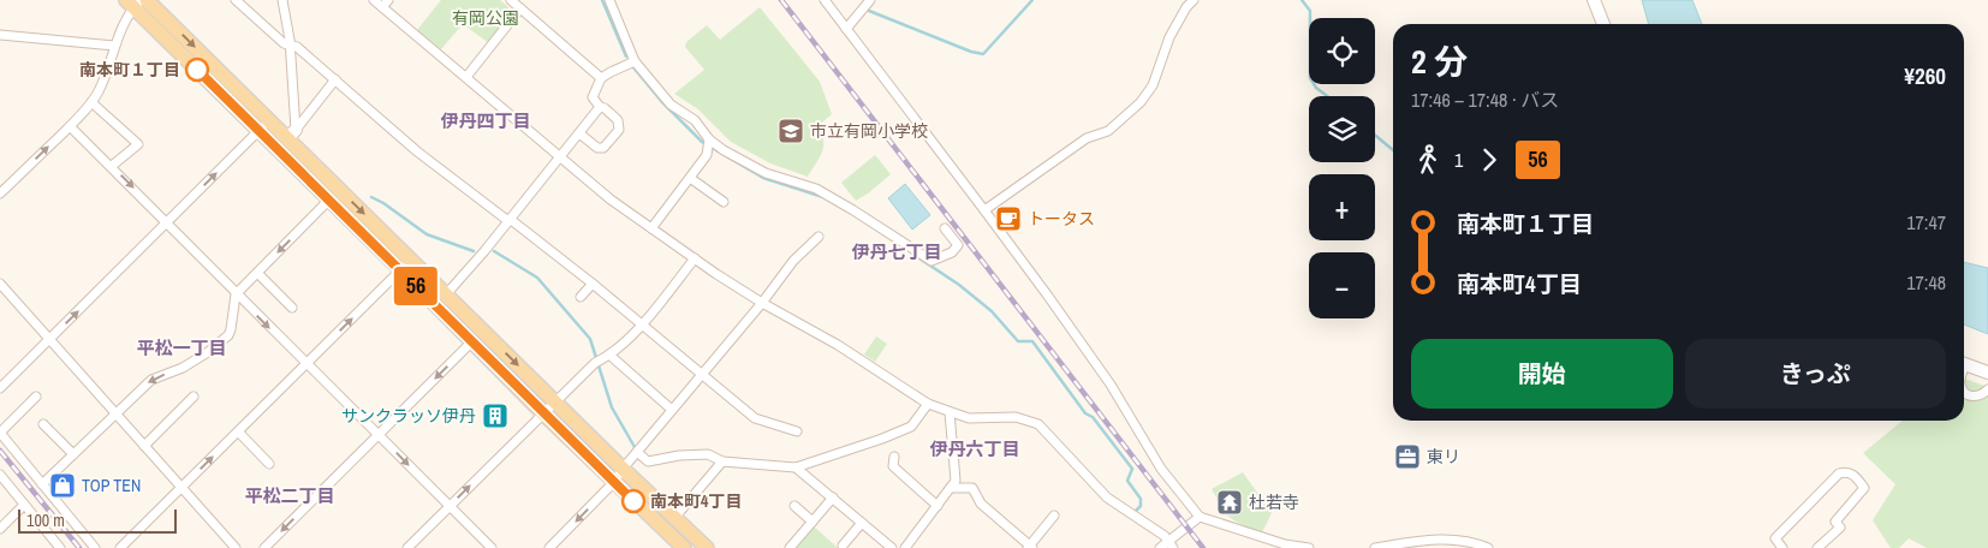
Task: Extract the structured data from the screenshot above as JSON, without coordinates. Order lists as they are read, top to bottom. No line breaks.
{"districts":["伊丹四丁目","伊丹七丁目","平松一丁目","伊丹六丁目","平松二丁目"],"parks":["有岡公園"],"places":{"other":["南本町１丁目","南本町4丁目"],"school or university":["市立有岡小学校"],"cafe":["トータス"],"building":["サンクラッソ伊丹"],"office":["東リ"],"shop":["TOP TEN"],"temple":["杜若寺"]},"lines":["bus line 56"],"scale_bar":"100 m","page":{"on_map":"56","map_buttons":["+","−"],"heading":["2 分","17:46 – 17:48 · バス","¥260"],"legs":["1","56"],"list":[{"name":"南本町１丁目","value":"17:47"},{"name":"南本町4丁目","value":"17:48"}],"buttons":["開始","きっぷ"],"scale":"100 m"}}
